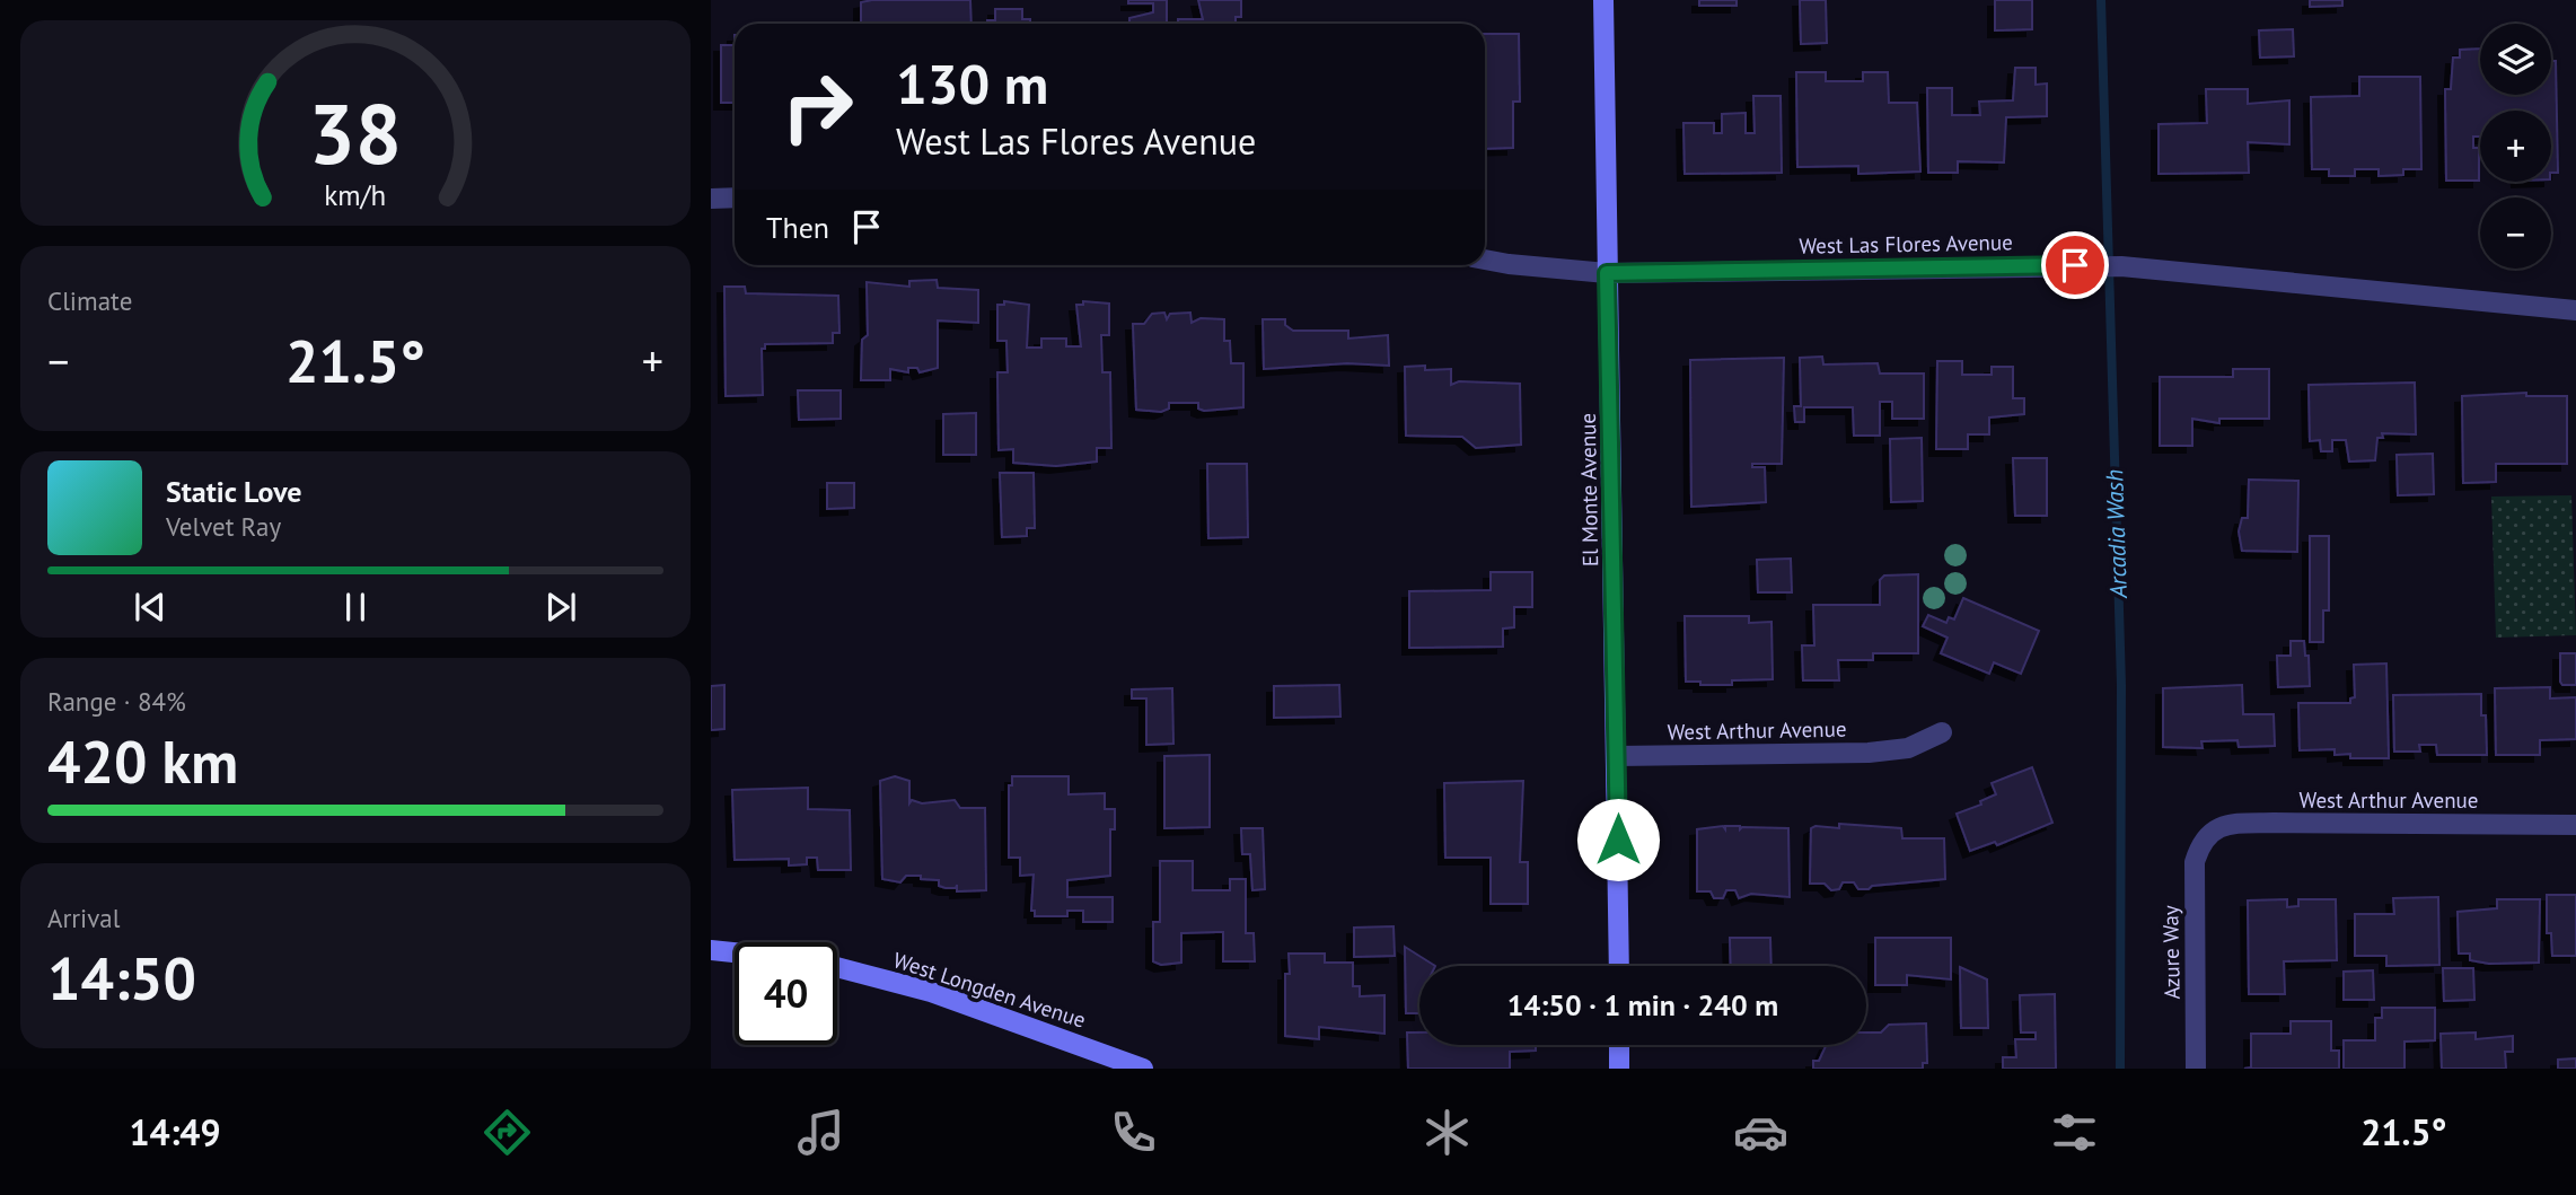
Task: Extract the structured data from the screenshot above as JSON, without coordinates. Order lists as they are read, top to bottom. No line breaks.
{"streets":{"street":["West Las Flores Avenue","El Monte Avenue","West Arthur Avenue","Azure Way","West Longden Avenue"]},"crossings":[["West Las Flores Avenue","El Monte Avenue"],["El Monte Avenue","West Arthur Avenue"],["West Arthur Avenue","Azure Way"]],"water":["Arcadia Wash"],"page":{"map_buttons":["+","−"],"turn":["130 m","West Las Flores Avenue"],"then":"Then","tile":["Climate",["Range · 84%","420 km"],["Arrival","14:50"]],"heat":["−","21.5°","+"],"song":["Static Love","Velvet Ray"],"limit":"40","trip":"14:50 · 1 min · 240 m","tabs":["14:49","21.5°"],"gauge":["38","km/h"]}}
